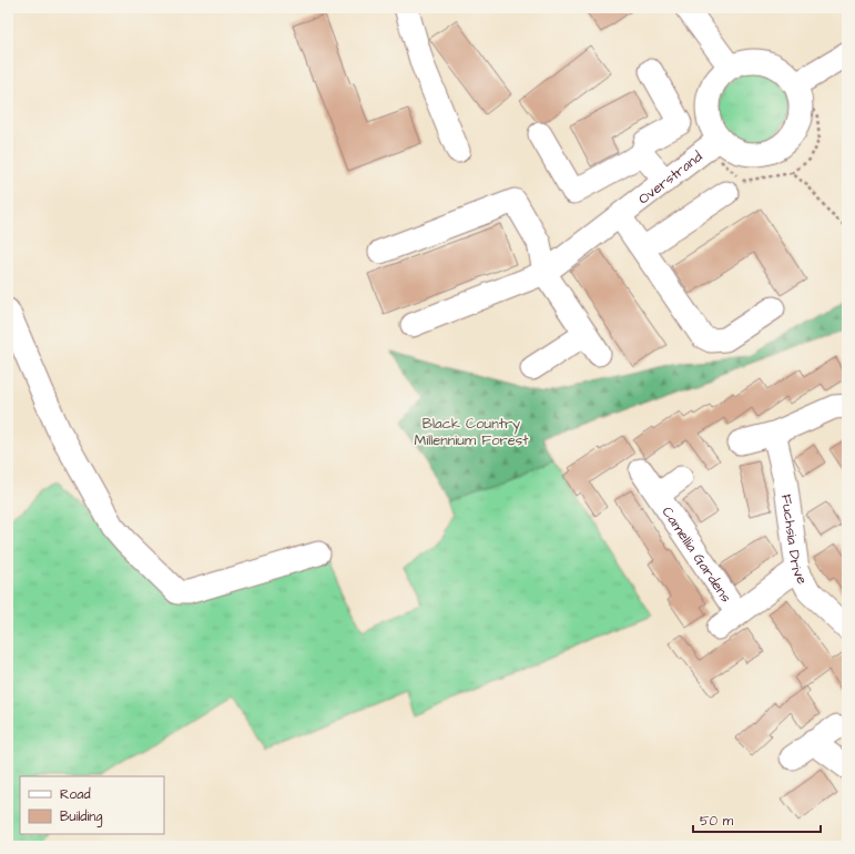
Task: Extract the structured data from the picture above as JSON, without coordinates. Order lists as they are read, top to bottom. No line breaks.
{"streets":{"street":["Overstrand","Fuchsia Drive","Camellia Gardens"]},"crossings":[["Fuchsia Drive","Camellia Gardens"]],"parks":["Black Country Millennium Forest"],"legend":["Road","Building"],"scale_bar":"50 m"}
